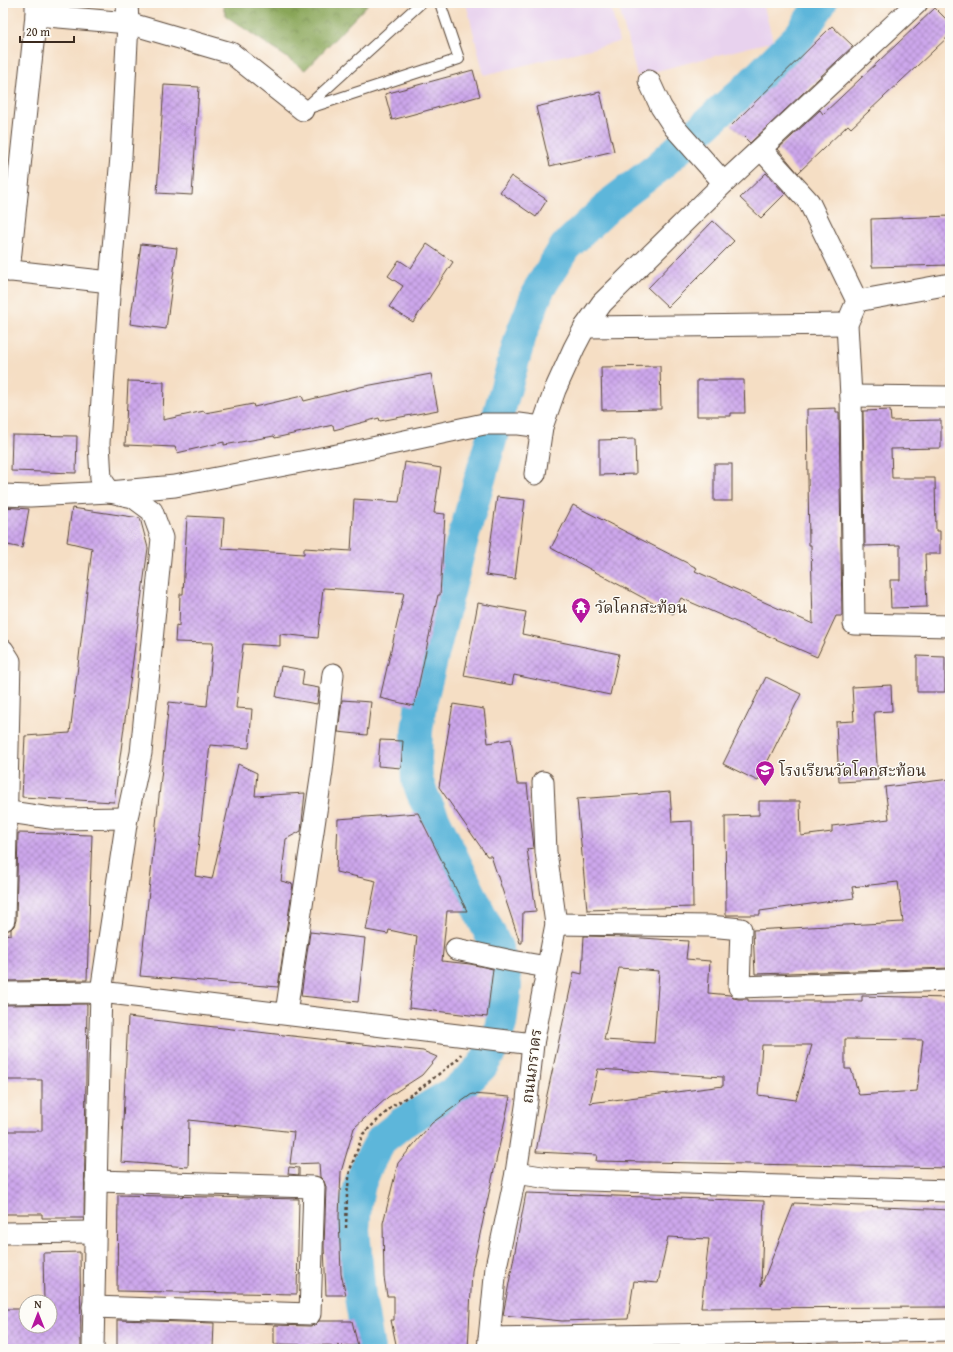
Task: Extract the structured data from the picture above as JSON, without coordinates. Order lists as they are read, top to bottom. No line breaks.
{"streets":{"street":["ถนนภราดร"]},"places":{"temple":["วัดโคกสะท้อน"],"school or university":["โรงเรียนวัดโคกสะท้อน"]},"scale_bar":"20 m","north":"top"}
